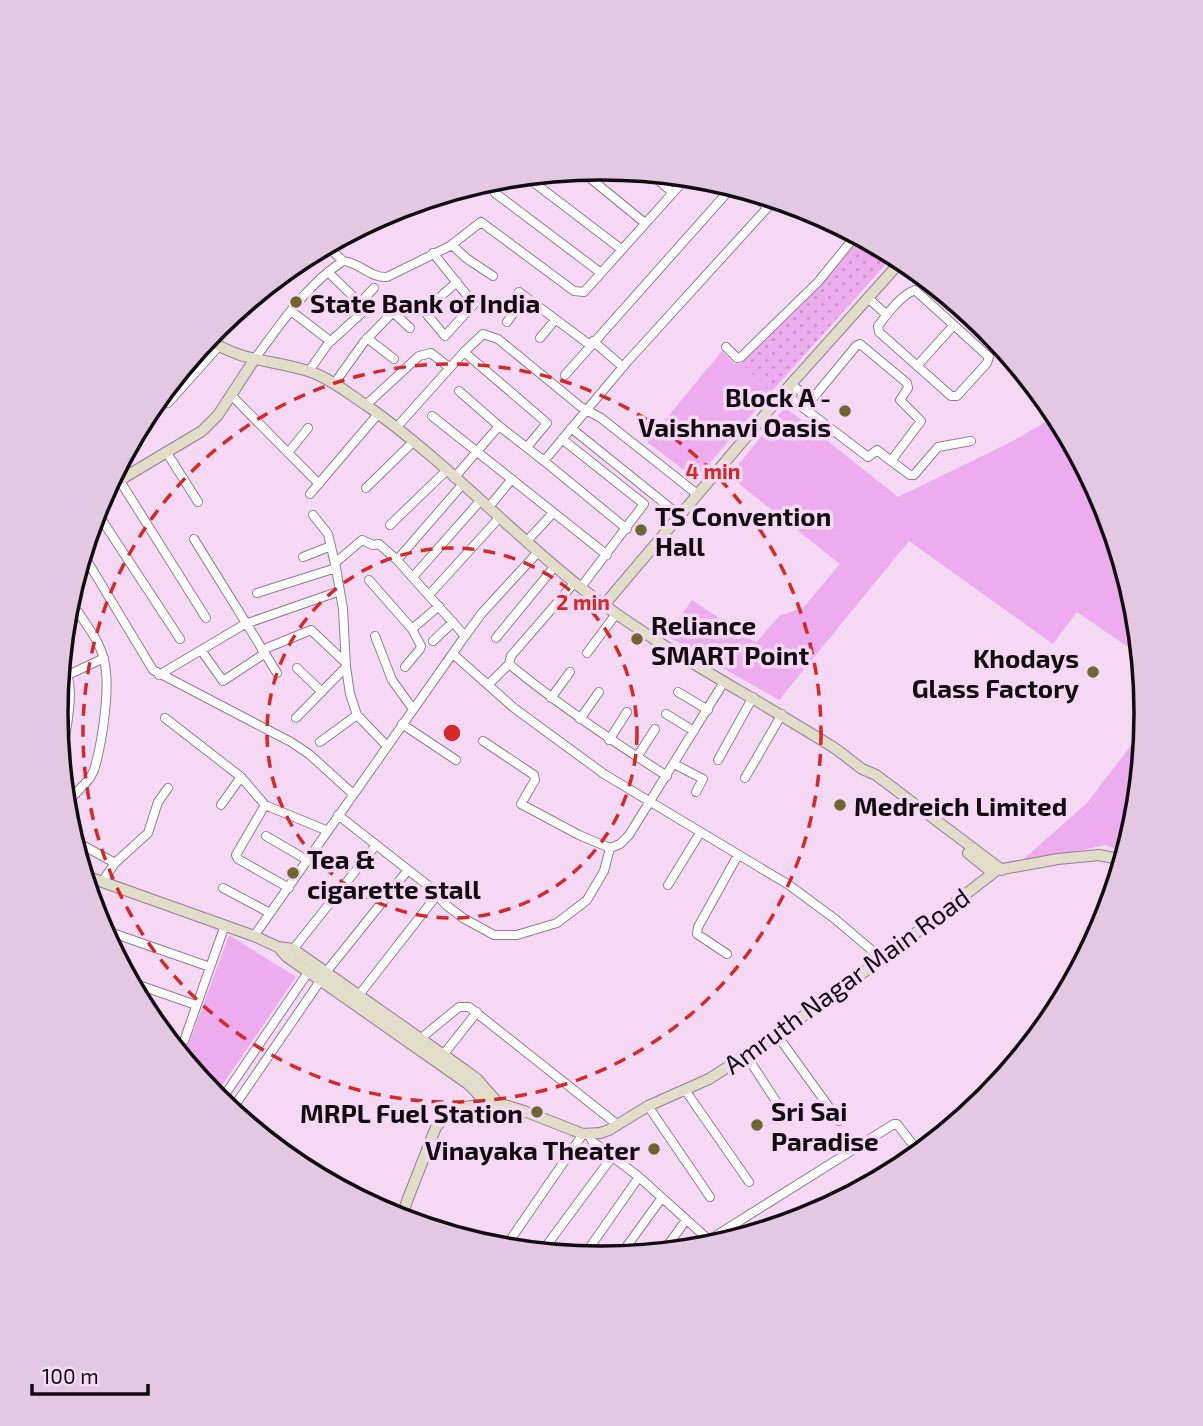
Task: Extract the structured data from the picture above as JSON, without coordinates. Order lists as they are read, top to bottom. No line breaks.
{"streets":{"street":["Amruth Nagar Main Road"]},"places":["State Bank of India","Block A - Vaishnavi Oasis","TS Convention Hall","Reliance SMART Point","Khodays Glass Factory","Medreich Limited","Tea & cigarette stall","MRPL Fuel Station","Sri Sai Paradise","Vinayaka Theater"],"scale_bar":"100 m","rings":["4 min","2 min"]}
